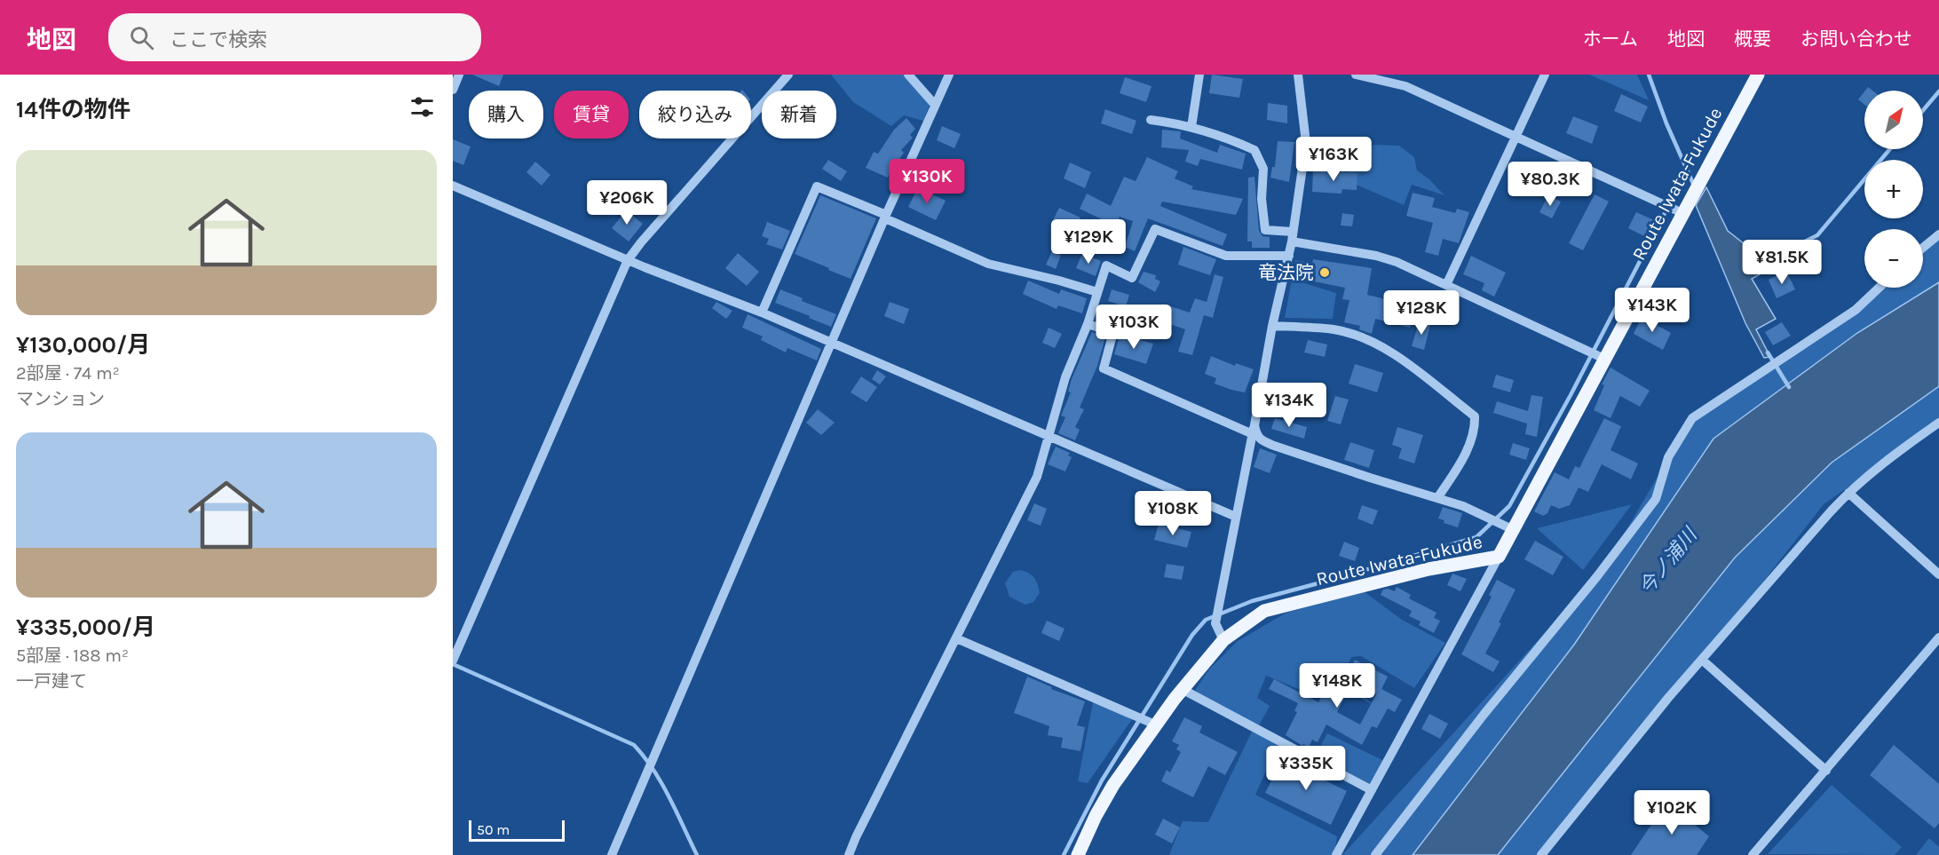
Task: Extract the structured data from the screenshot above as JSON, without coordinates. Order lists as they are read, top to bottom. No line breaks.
{"streets":{"main road":["Route Iwata-Fukude"]},"water":["今ノ浦川"],"places":["竜法院"],"scale_bar":"50 m","north":"top right","page":{"header":"地図","search":"ここで検索","nav":["ホーム","地図","概要","お問い合わせ"],"heading":"14件の物件","map_buttons":["+","−"],"chip":["購入","賃貸","絞り込み","新着"],"price":["¥163K","¥130K","¥80.3K","¥206K","¥129K","¥81.5K","¥143K","¥128K","¥103K","¥134K","¥108K","¥148K","¥335K","¥102K"],"list":[{"name":"¥130,000/月","note":"2部屋 · 74 m² · マンション"},{"name":"¥335,000/月","note":"5部屋 · 188 m² · 一戸建て"}],"scale":"50 m"}}
